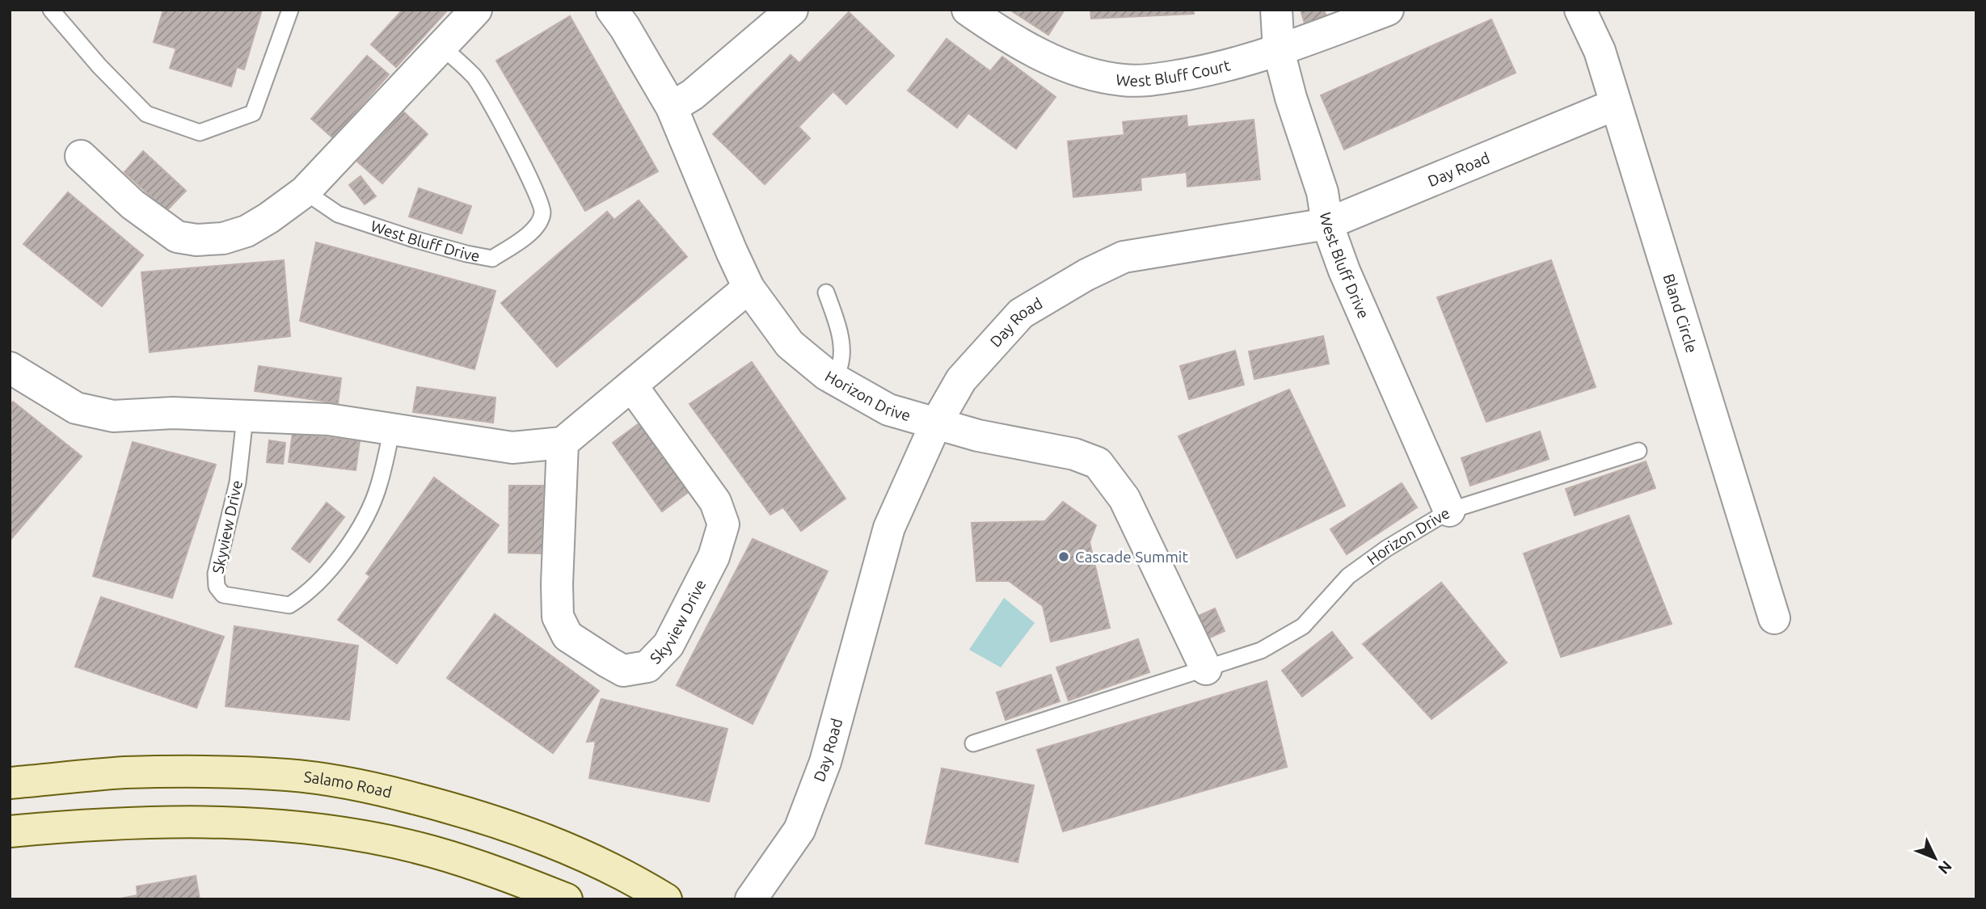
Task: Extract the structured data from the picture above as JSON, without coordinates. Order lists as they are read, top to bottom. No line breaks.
{"streets":{"main road":["Salamo Road"],"street":["West Bluff Court","Day Road","West Bluff Drive","Bland Circle","Horizon Drive","Skyview Drive"]},"crossings":[["West Bluff Court","West Bluff Drive"],["Day Road","West Bluff Drive"],["Day Road","Bland Circle"],["Day Road","Horizon Drive"],["West Bluff Drive","Horizon Drive"]],"places":["Cascade Summit"],"north":"bottom right"}
